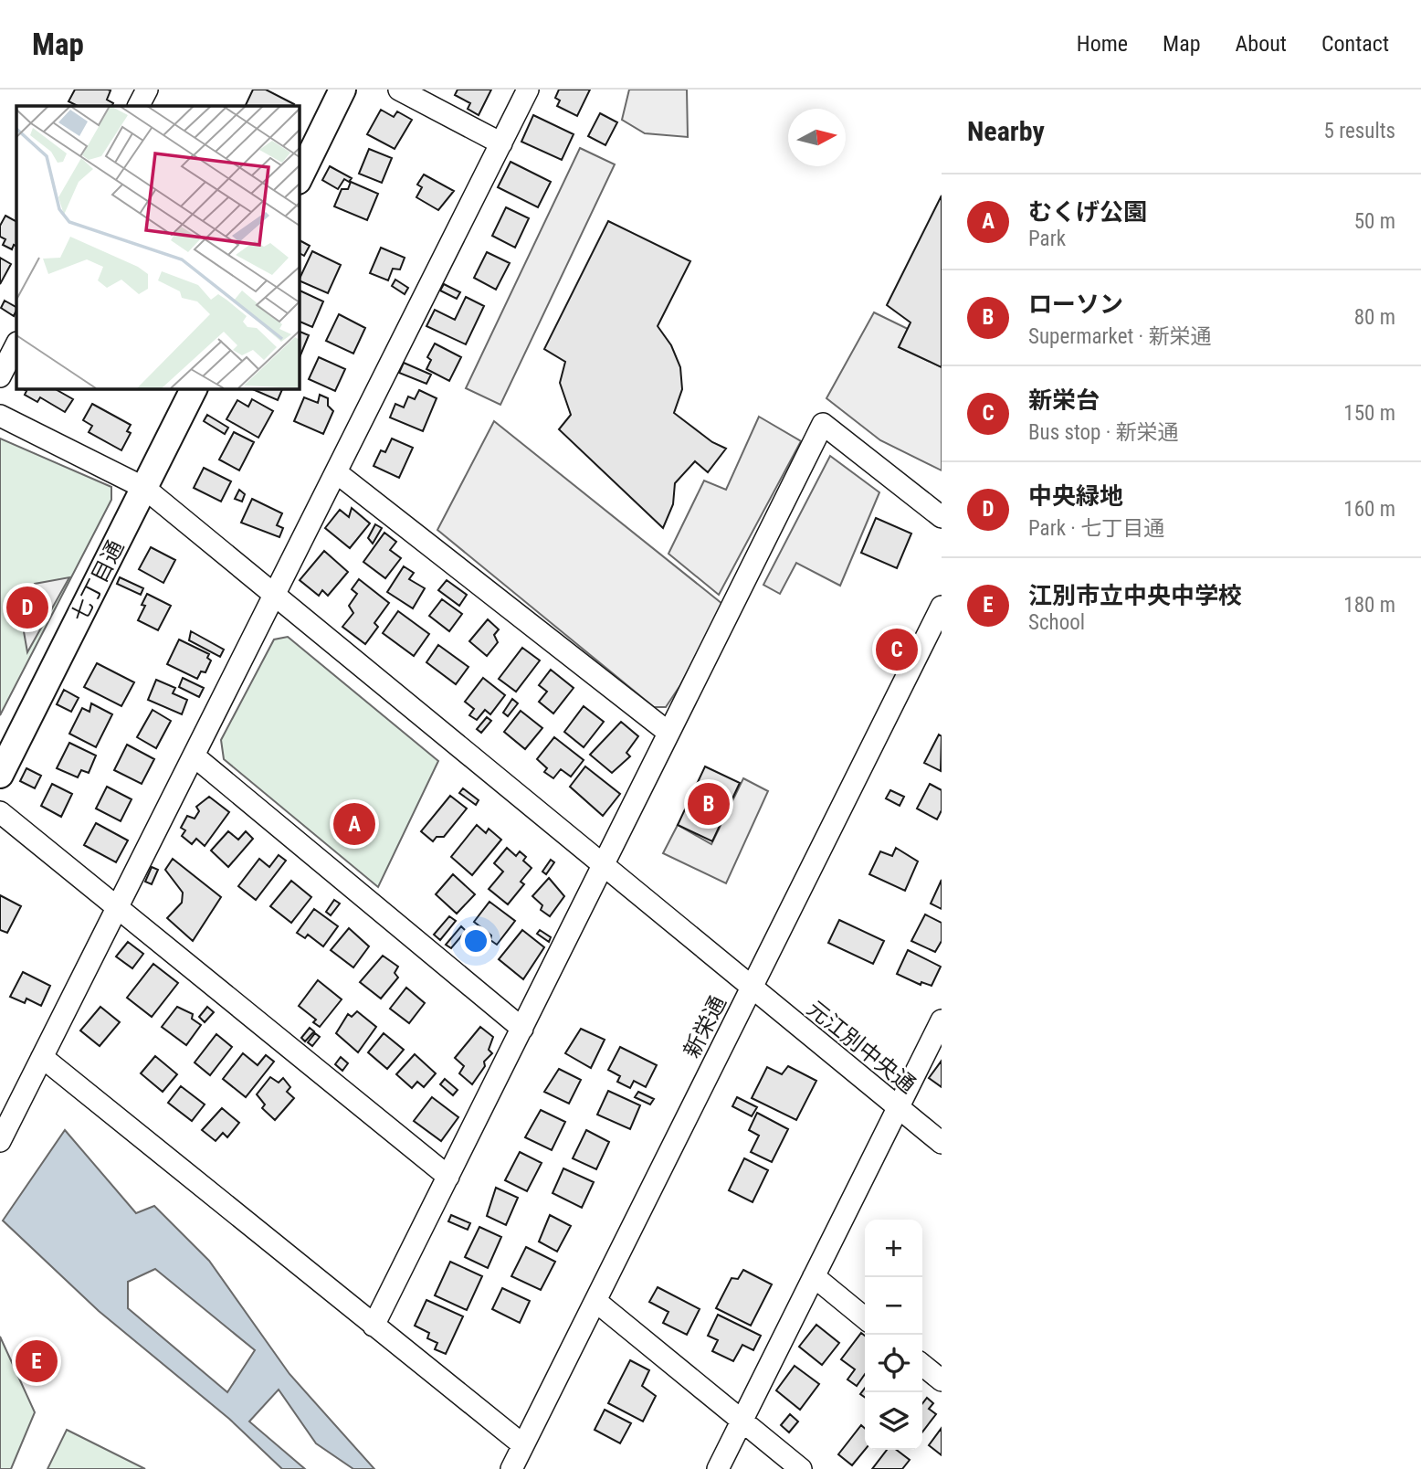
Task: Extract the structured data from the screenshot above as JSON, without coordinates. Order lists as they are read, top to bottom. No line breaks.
{"streets":{"street":["七丁目通","新栄通","元江別中央通"]},"crossings":[["七丁目通","元江別中央通"],["新栄通","元江別中央通"]],"north":"right","page":{"header":"Map","nav":["Home","Map","About","Contact"],"heading":["Nearby","5 results"],"list":[{"mark":"A","name":"むくげ公園","note":"Park","value":"50 m"},{"mark":"B","name":"ローソン","note":"Supermarket · 新栄通","value":"80 m"},{"mark":"C","name":"新栄台","note":"Bus stop · 新栄通","value":"150 m"},{"mark":"D","name":"中央緑地","note":"Park · 七丁目通","value":"160 m"},{"mark":"E","name":"江別市立中央中学校","note":"School","value":"180 m"}],"pins":["D","C","B","A","E"],"map_buttons":["+","−"]}}
